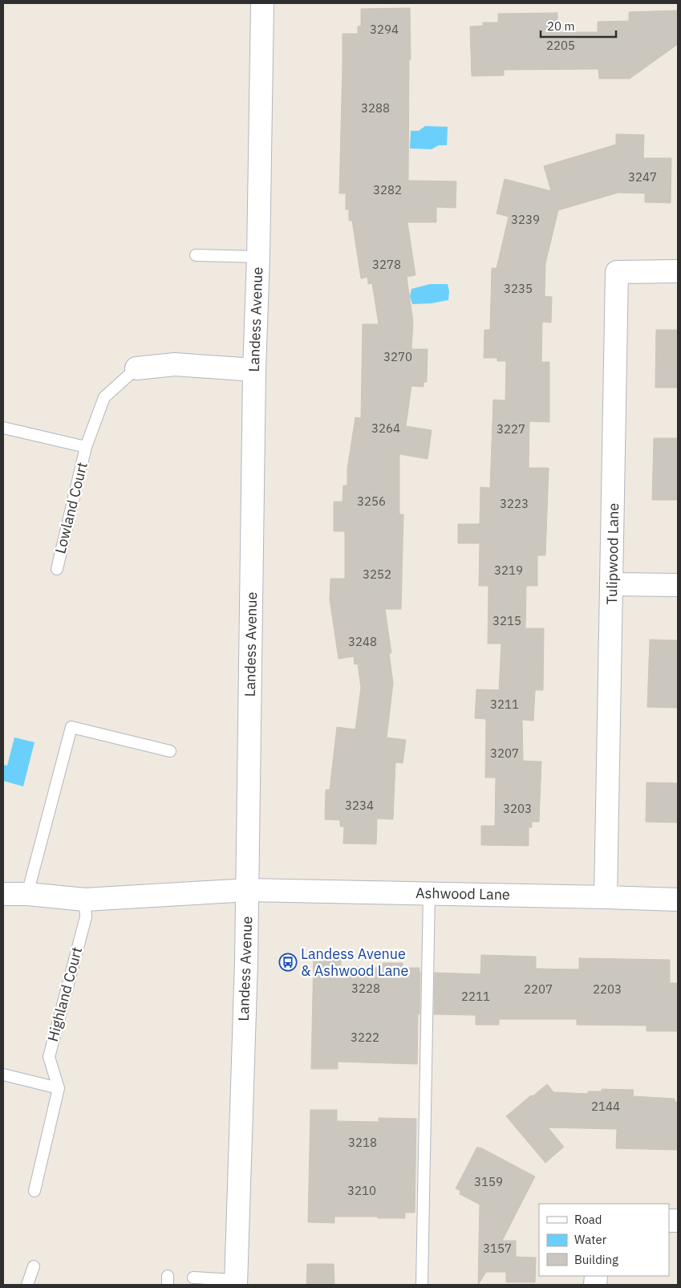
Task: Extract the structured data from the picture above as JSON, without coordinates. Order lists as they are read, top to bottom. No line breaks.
{"streets":{"street":["Landess Avenue","Lowland Court","Tulipwood Lane","Ashwood Lane"],"lane":["Highland Court"]},"crossings":[["Landess Avenue","Lowland Court"],["Landess Avenue","Ashwood Lane"],["Tulipwood Lane","Ashwood Lane"]],"places":{"bus stop":["Landess Avenue & Ashwood Lane"]},"house_numbers":["3294","2205","3288","3247","3282","3239","3278","3235","3270","3264","3227","3256","3223","3219","3252","3215","3248","3211","3207","3234","3203","3228","2207","2203","2211","3222","2144","3218","3159","3210","3157"],"legend":["Road","Water","Building"],"scale_bar":"20 m"}
